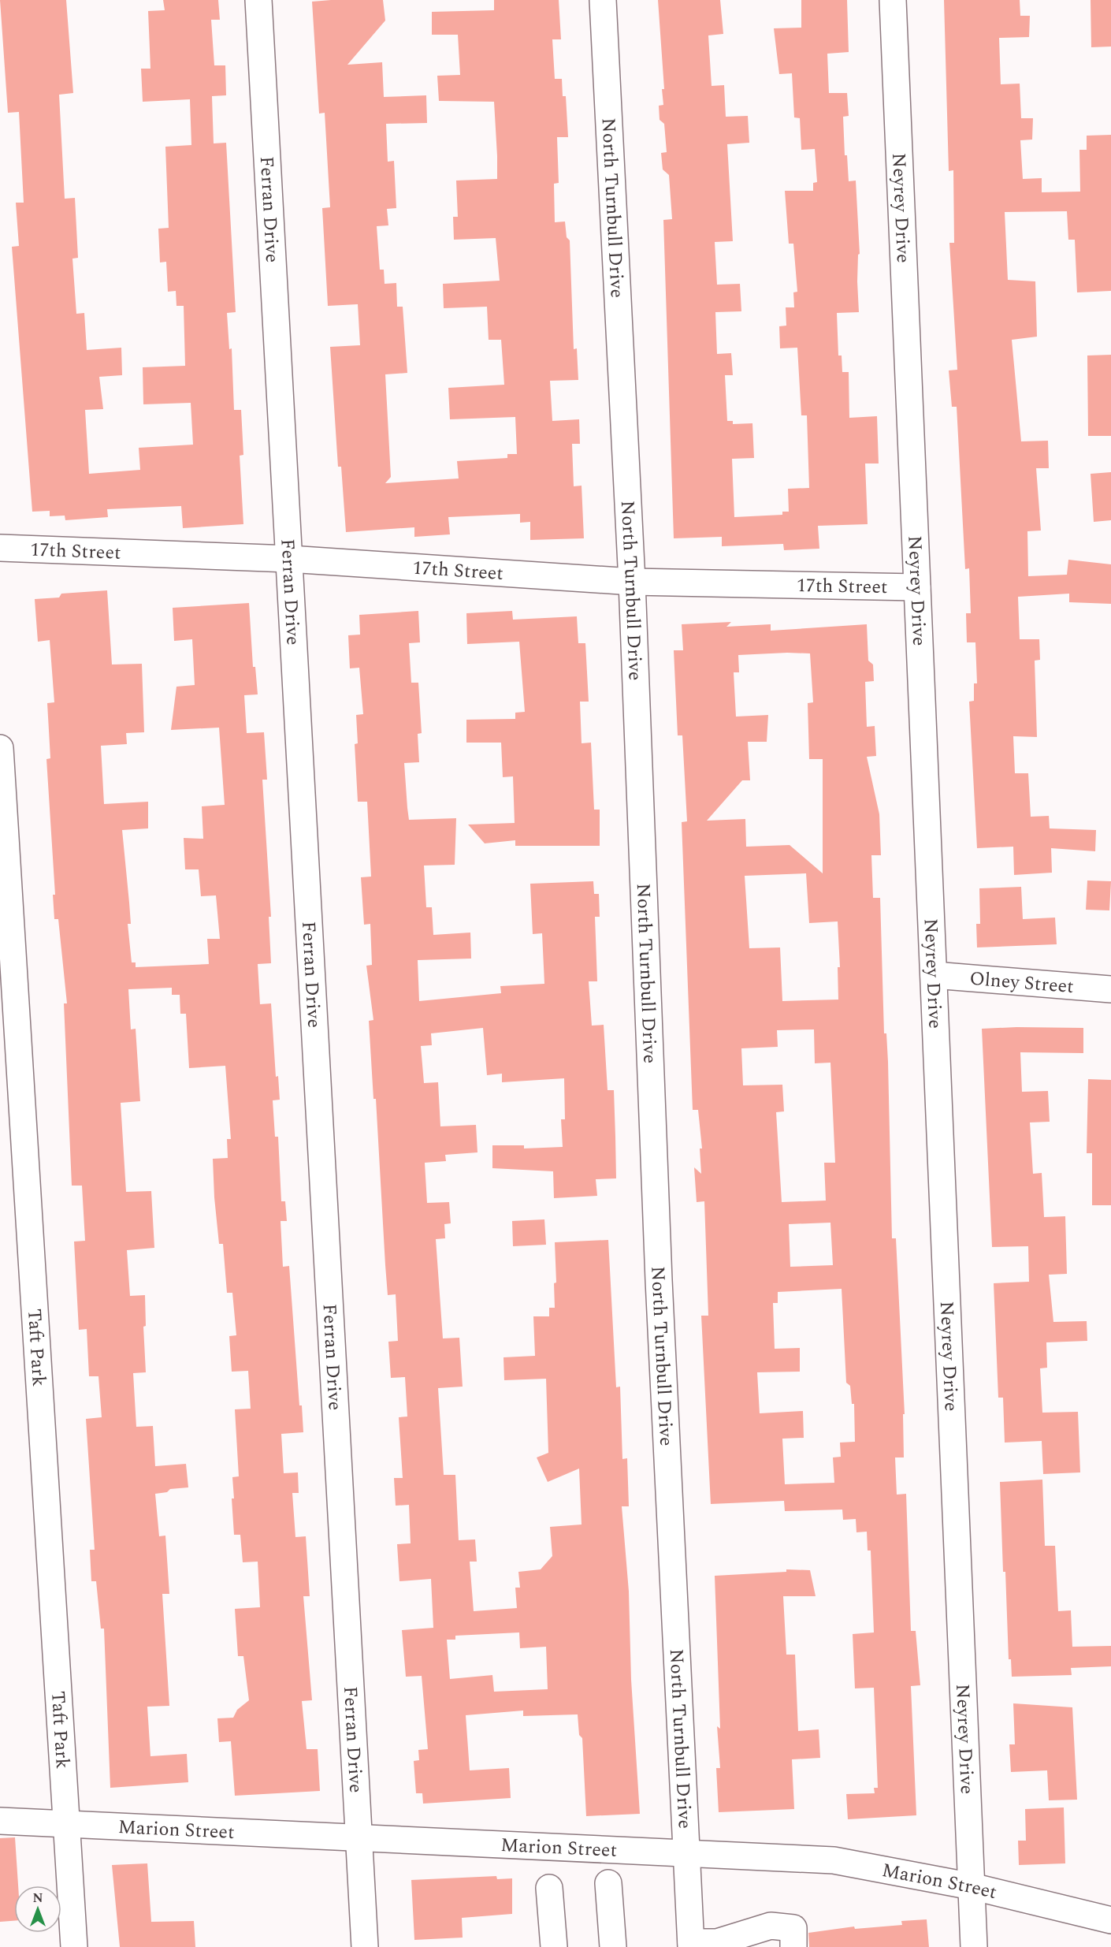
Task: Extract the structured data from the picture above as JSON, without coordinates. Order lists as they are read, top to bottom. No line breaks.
{"streets":{"street":["Ferran Drive","North Turnbull Drive","Neyrey Drive","17th Street","Olney Street","Taft Park","Marion Street"]},"crossings":[["Ferran Drive","17th Street"],["Ferran Drive","Marion Street"],["North Turnbull Drive","17th Street"],["North Turnbull Drive","Marion Street"],["Neyrey Drive","17th Street"],["Neyrey Drive","Olney Street"],["Neyrey Drive","Marion Street"],["Taft Park","Marion Street"]],"north":"top"}
